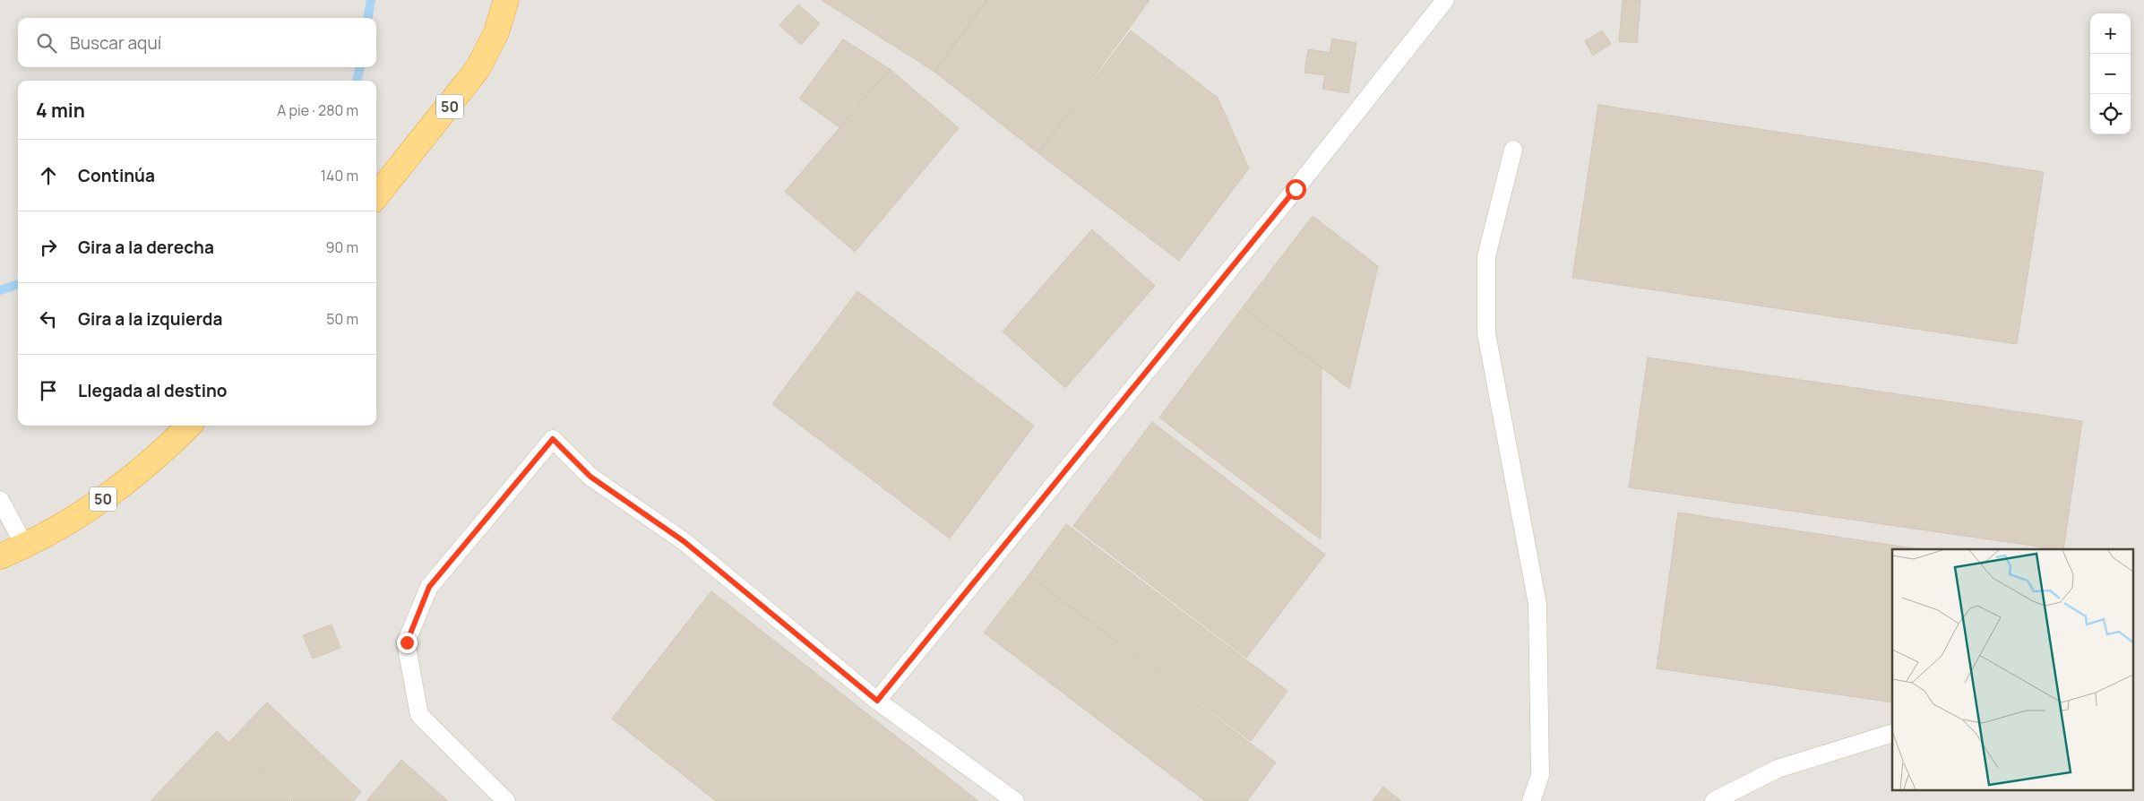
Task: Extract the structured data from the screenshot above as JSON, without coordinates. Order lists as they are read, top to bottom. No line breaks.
{"streets":{"highway":["50"]},"page":{"map_buttons":["+","−"],"search":"Buscar aquí","heading":["4 min","A pie · 280 m"],"list":[["Continúa","140 m"],["Gira a la derecha","90 m"],["Gira a la izquierda","50 m"],"Llegada al destino"]}}
